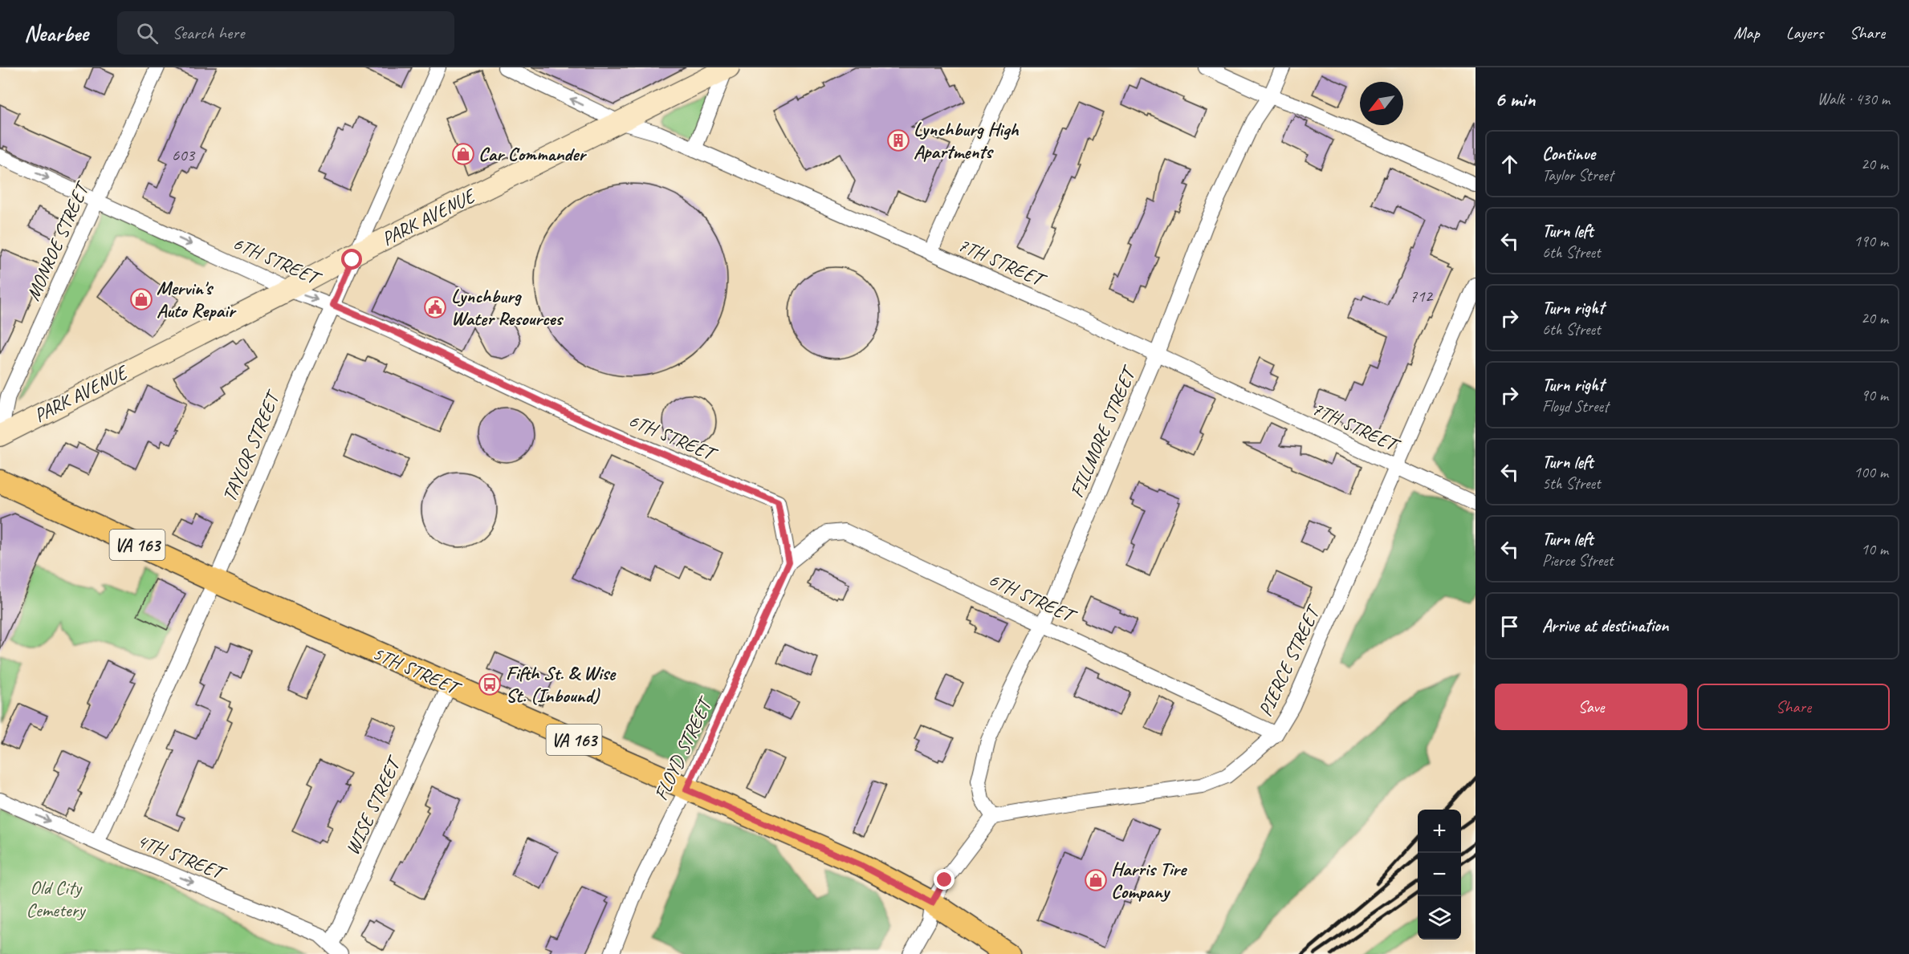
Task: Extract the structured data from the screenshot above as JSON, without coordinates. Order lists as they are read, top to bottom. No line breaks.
{"streets":{"main road":["PARK AVENUE","VA 163","5TH STREET"],"street":["MONROE STREET","6TH STREET","7TH STREET","FILLMORE STREET","TAYLOR STREET","PIERCE STREET","FLOYD STREET","WISE STREET","4TH STREET"]},"crossings":[["PARK AVENUE","MONROE STREET"],["PARK AVENUE","6TH STREET"],["PARK AVENUE","7TH STREET"],["PARK AVENUE","TAYLOR STREET"],["MONROE STREET","6TH STREET"],["6TH STREET","FILLMORE STREET"],["6TH STREET","TAYLOR STREET"],["6TH STREET","PIERCE STREET"],["6TH STREET","FLOYD STREET"],["7TH STREET","FILLMORE STREET"],["7TH STREET","PIERCE STREET"],["FILLMORE STREET","PIERCE STREET"],["TAYLOR STREET","5TH STREET"],["TAYLOR STREET","4TH STREET"],["5TH STREET","FLOYD STREET"],["5TH STREET","WISE STREET"],["WISE STREET","4TH STREET"]],"one_way":["4TH STREET"],"parks":["Old City Cemetery"],"places":{"building":["Lynchburg High Apartments"],"shop":["Car Commander","Mervin's Auto Repair","Harris Tire Company"],"public building":["Lynchburg Water Resources"],"bus stop":["Fifth St. & Wise St. (Inbound)"]},"house_numbers":["603","712"],"north":"bottom left","page":{"header":"Nearbee","search":"Search here","nav":["Map","Layers","Share"],"heading":["6 min","Walk · 430 m"],"list":[["Continue","Taylor Street","20 m"],["Turn left","6th Street","190 m"],["Turn right","6th Street","20 m"],["Turn right","Floyd Street","90 m"],["Turn left","5th Street","100 m"],["Turn left","Pierce Street","10 m"],"Arrive at destination"],"buttons":["Save","Share"],"map_buttons":["+","−"]}}
